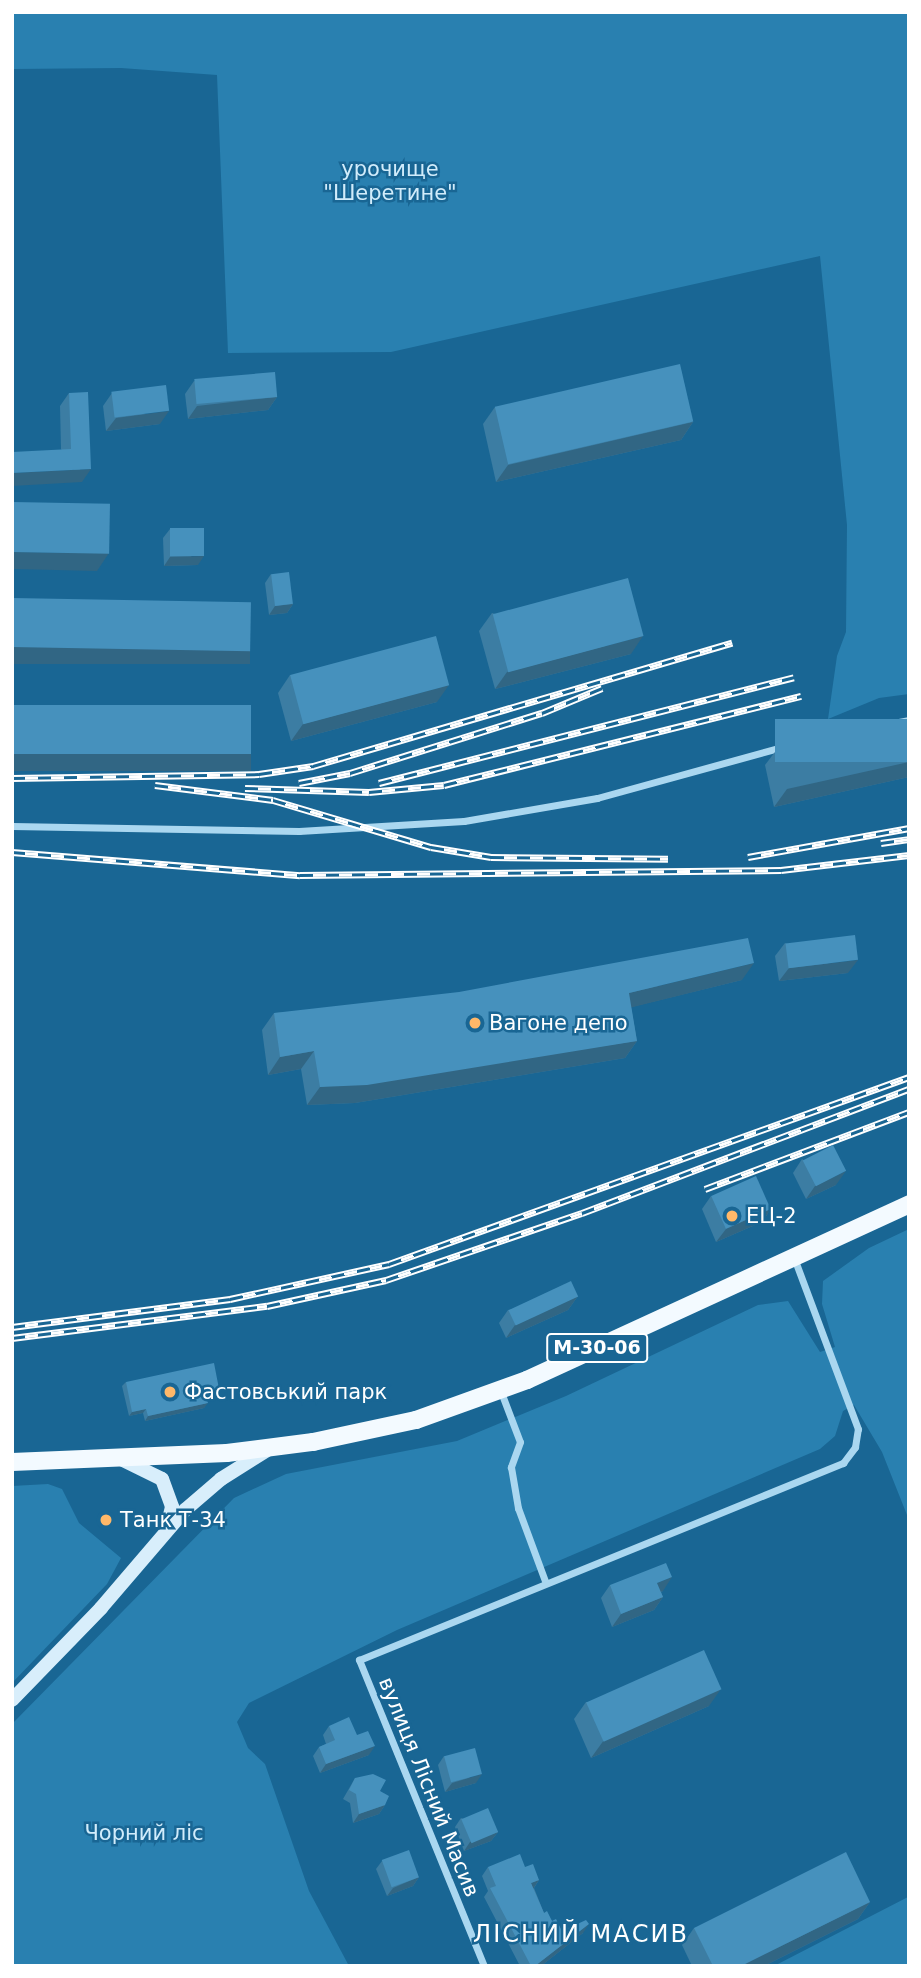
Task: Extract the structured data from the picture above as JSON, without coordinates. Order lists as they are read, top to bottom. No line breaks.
{"streets":{"main road":["М-30-06"],"street":["вулиця Лісний Масив"]},"districts":["ЛІСНИЙ МАСИВ"],"parks":["урочище \"Шеретине\"","Чорний ліс"],"places":["Вагоне депо","ЕЦ-2","Фастовський парк","Танк Т-34"]}
